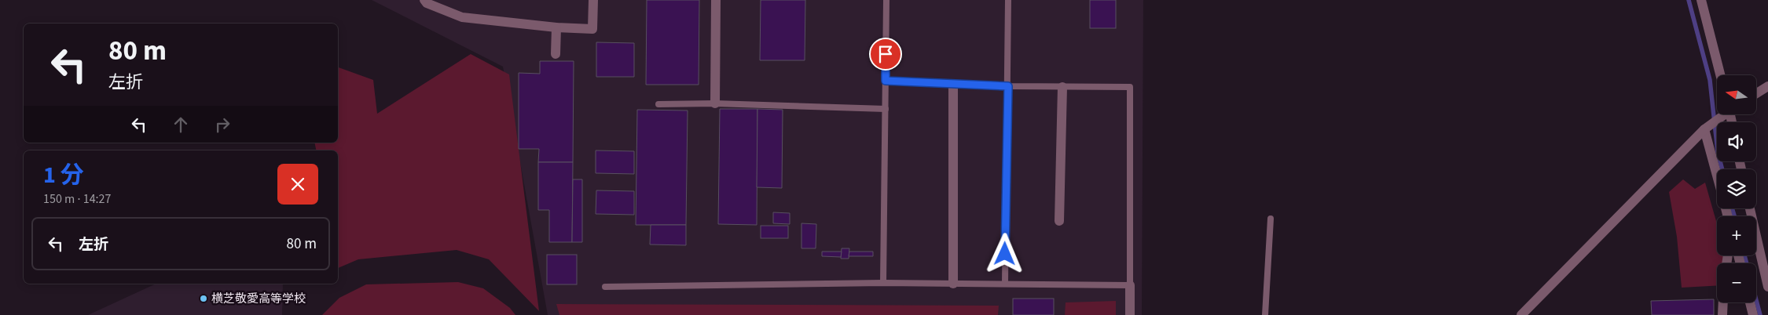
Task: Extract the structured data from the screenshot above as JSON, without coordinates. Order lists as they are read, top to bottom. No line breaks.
{"places":["横芝敬愛高等学校"],"north":"left","page":{"turn":["80 m","左折"],"map_buttons":["+","−"],"heading":["1 分","150 m · 14:27"],"list":[{"name":"左折","value":"80 m"}]}}
